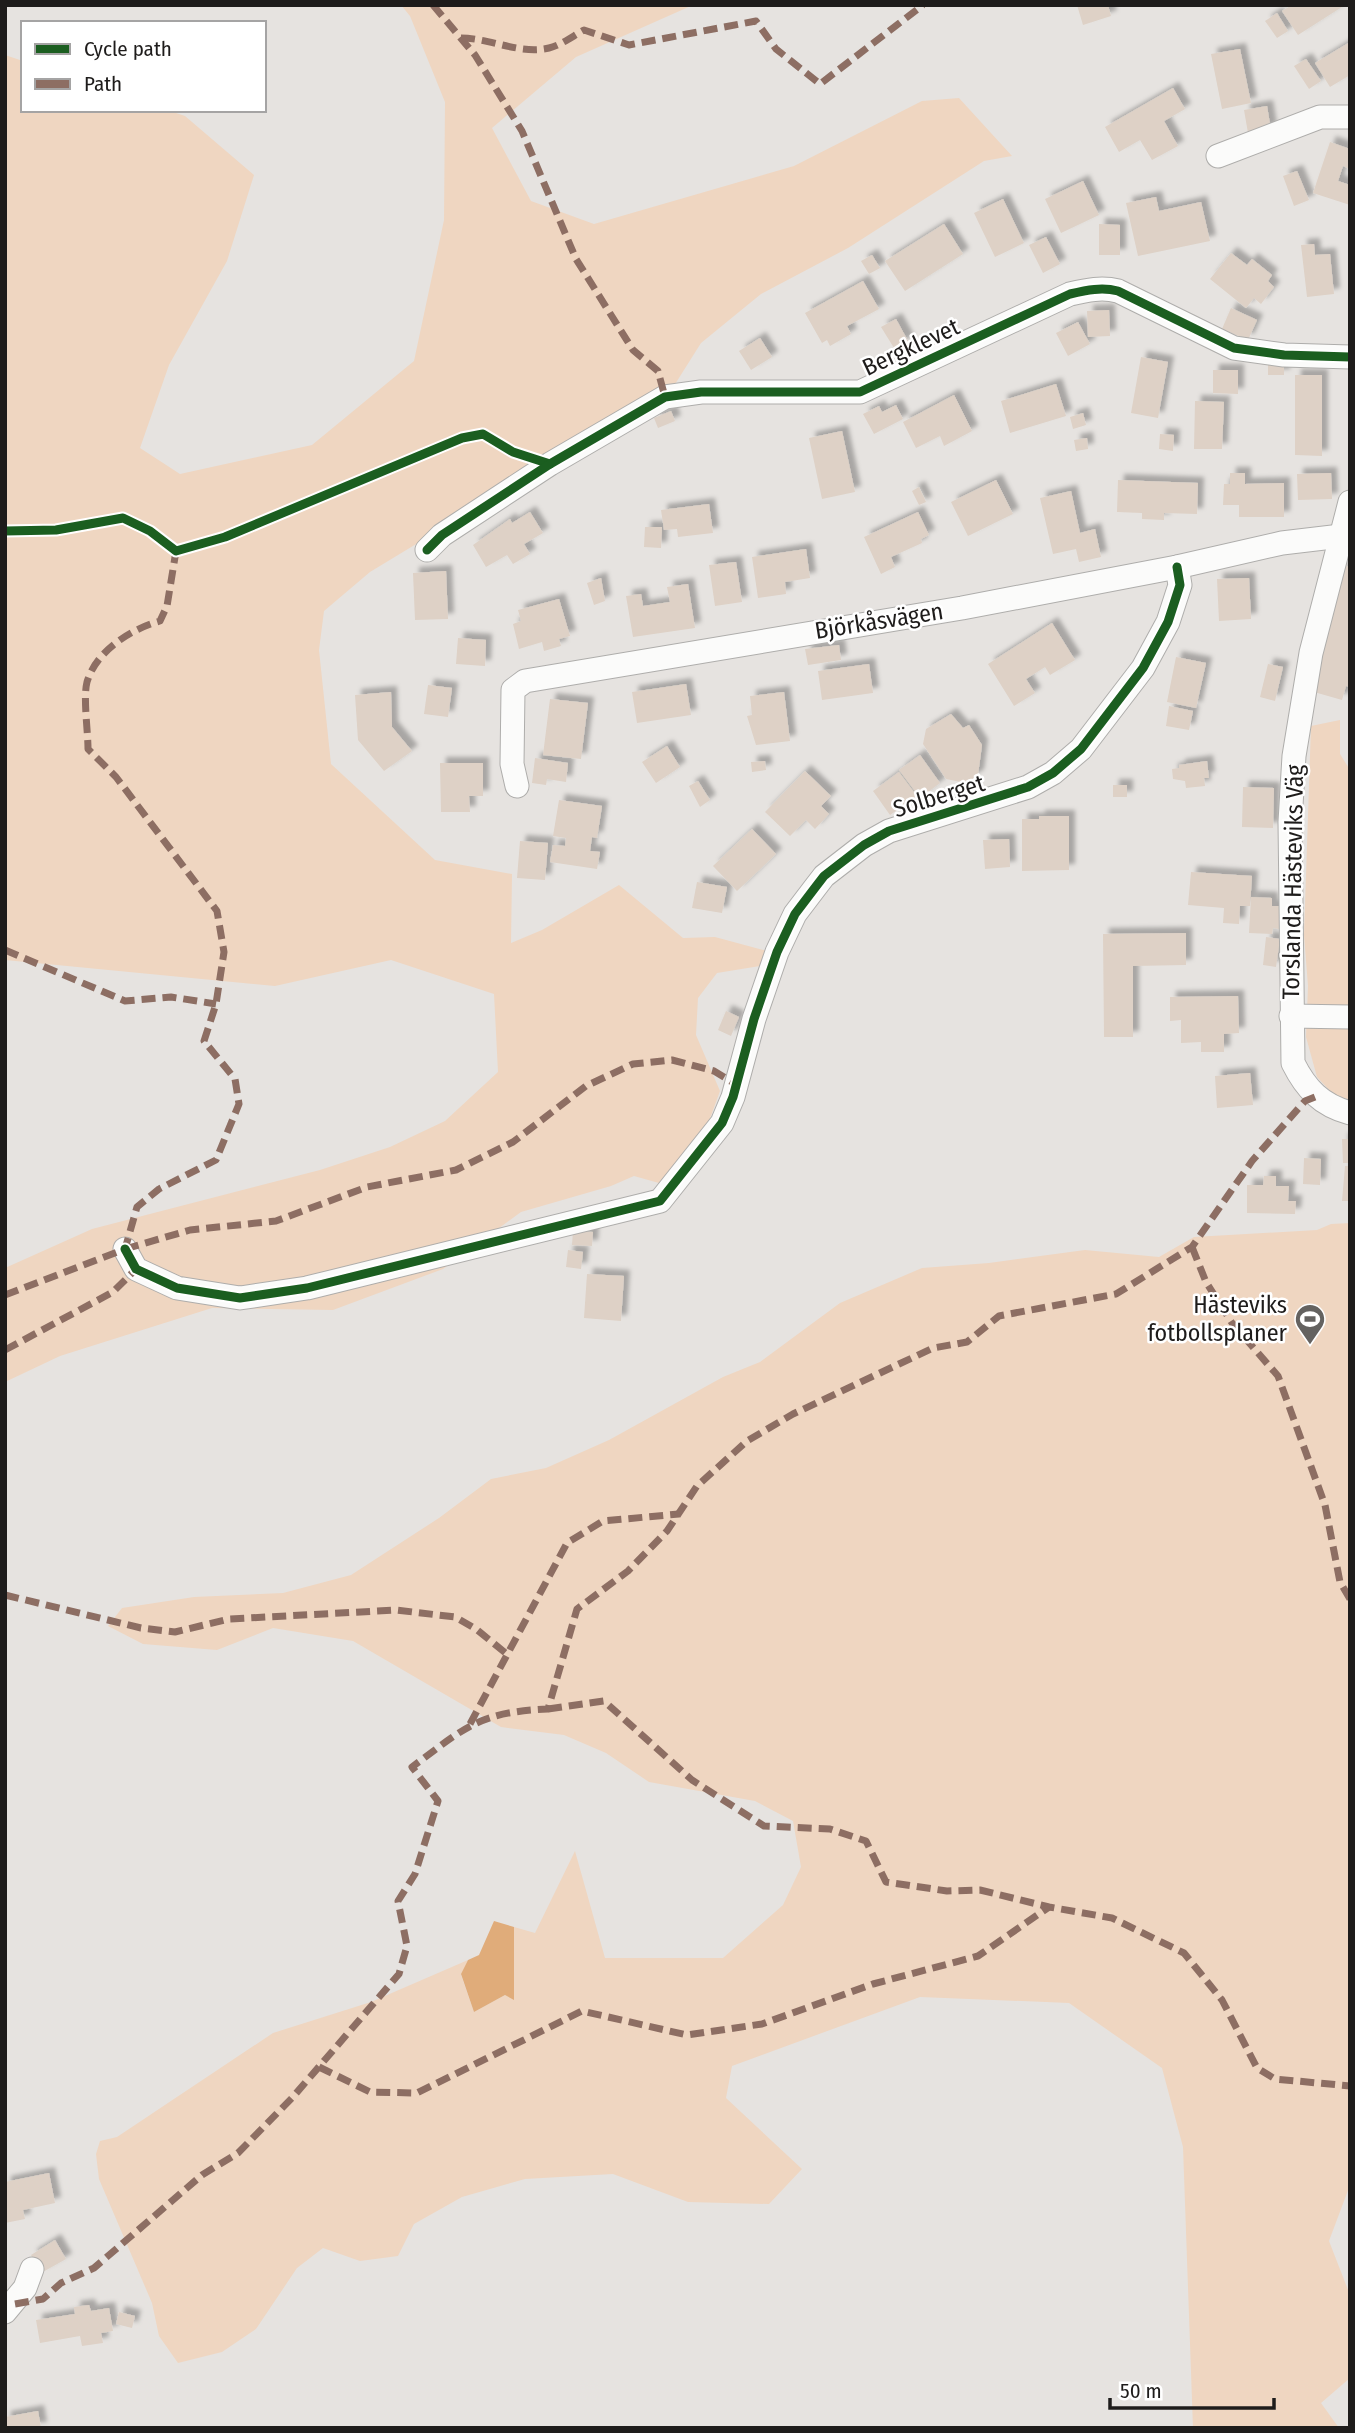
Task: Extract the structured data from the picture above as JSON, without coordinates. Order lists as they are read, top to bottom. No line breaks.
{"streets":{"street":["Bergklevet","Björkåsvägen","Solberget","Torslanda Hästeviks Väg"]},"crossings":[["Björkåsvägen","Solberget"],["Björkåsvägen","Torslanda Hästeviks Väg"]],"places":{"sports":["Hästeviks fotbollsplaner"]},"legend":["Cycle path","Path"],"scale_bar":"50 m"}
